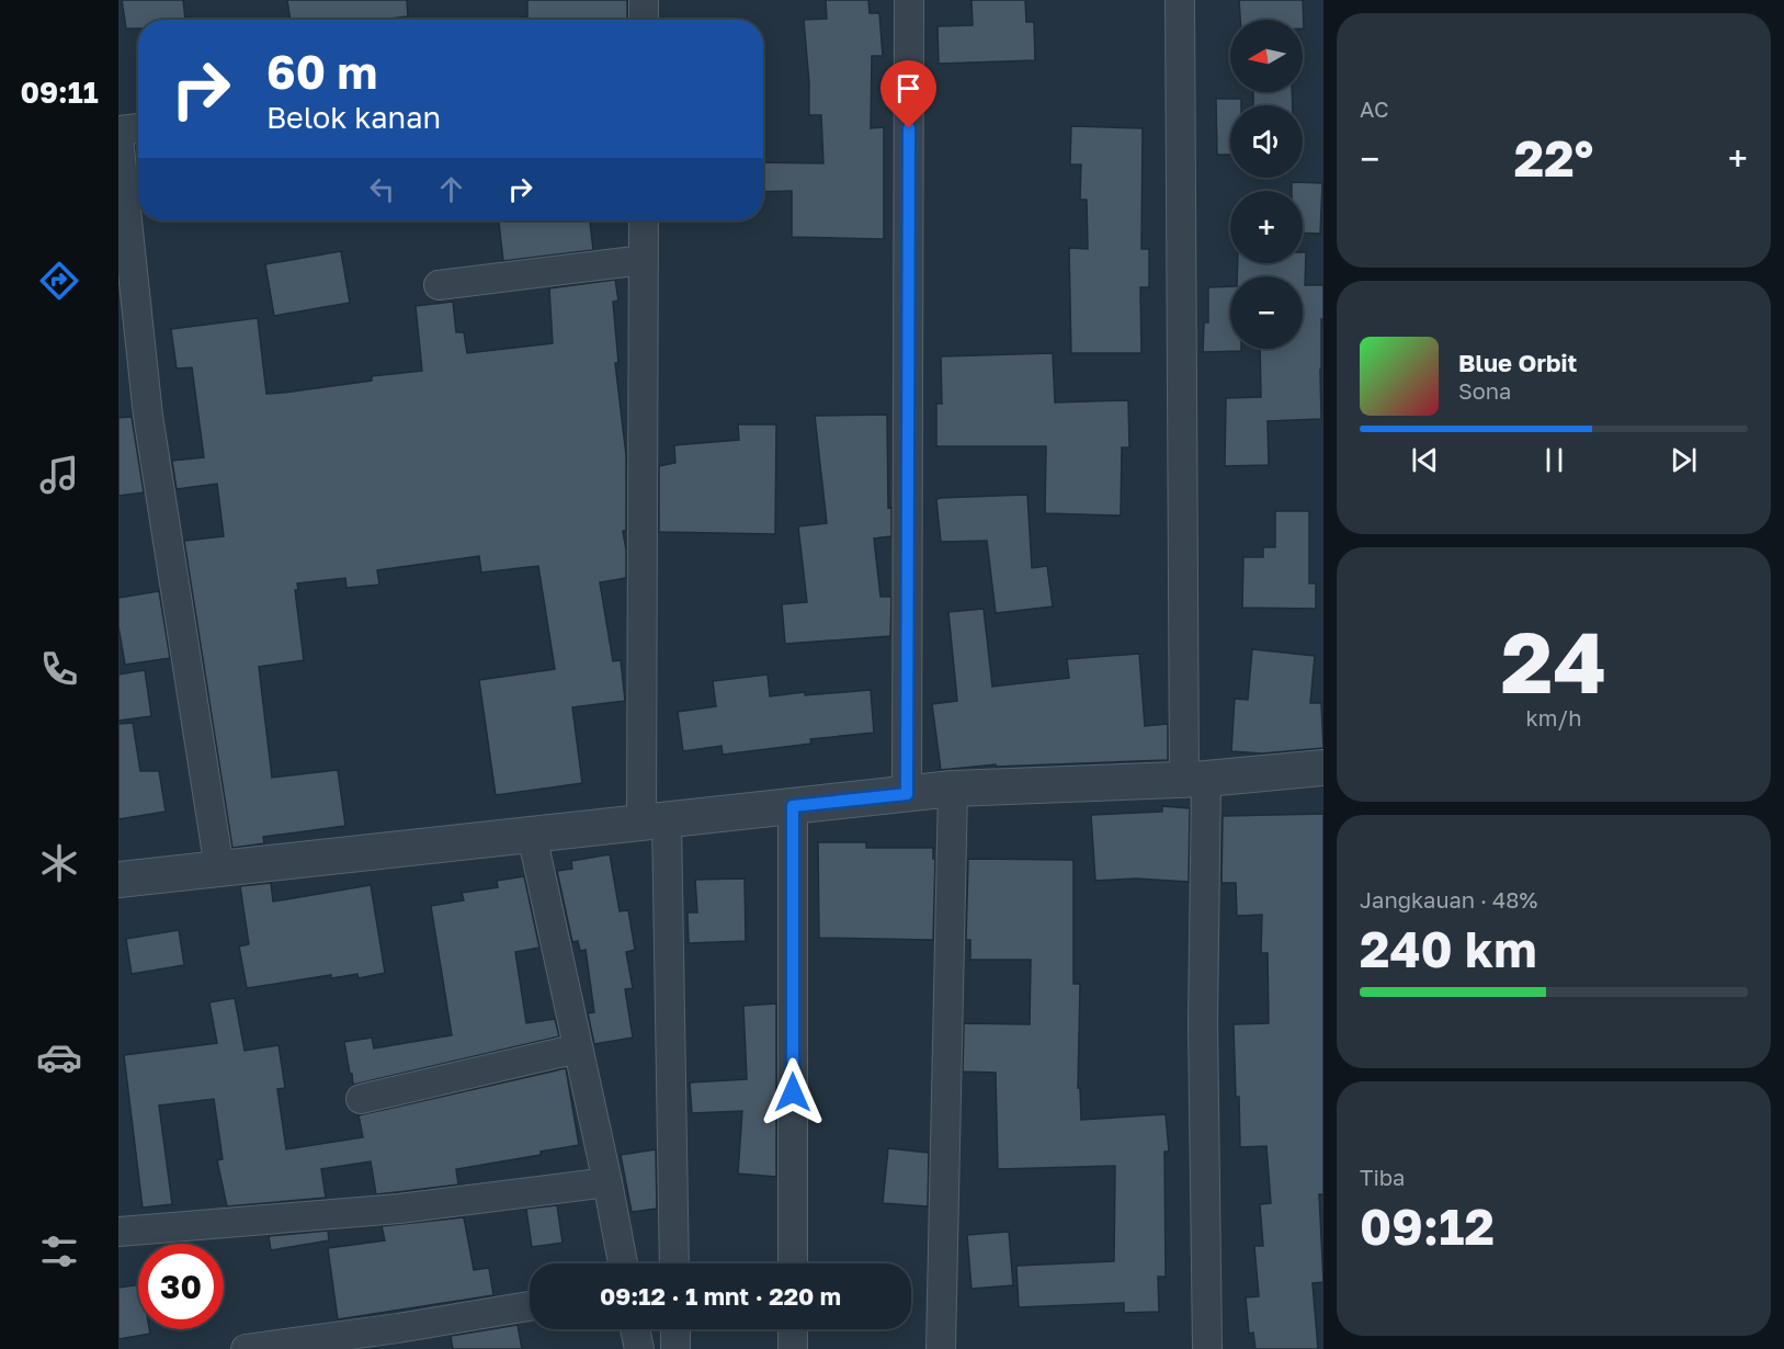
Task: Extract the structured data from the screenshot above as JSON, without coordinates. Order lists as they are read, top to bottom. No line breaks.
{"north":"left","page":{"tabs":"09:11","tile":["AC",["24","km/h"],["Jangkauan · 48%","240 km"],["Tiba","09:12"]],"map_buttons":["+","−"],"turn":["60 m","Belok kanan"],"heat":["−","22°","+"],"song":["Blue Orbit","Sona"],"limit":"30","trip":"09:12 · 1 mnt · 220 m"}}
